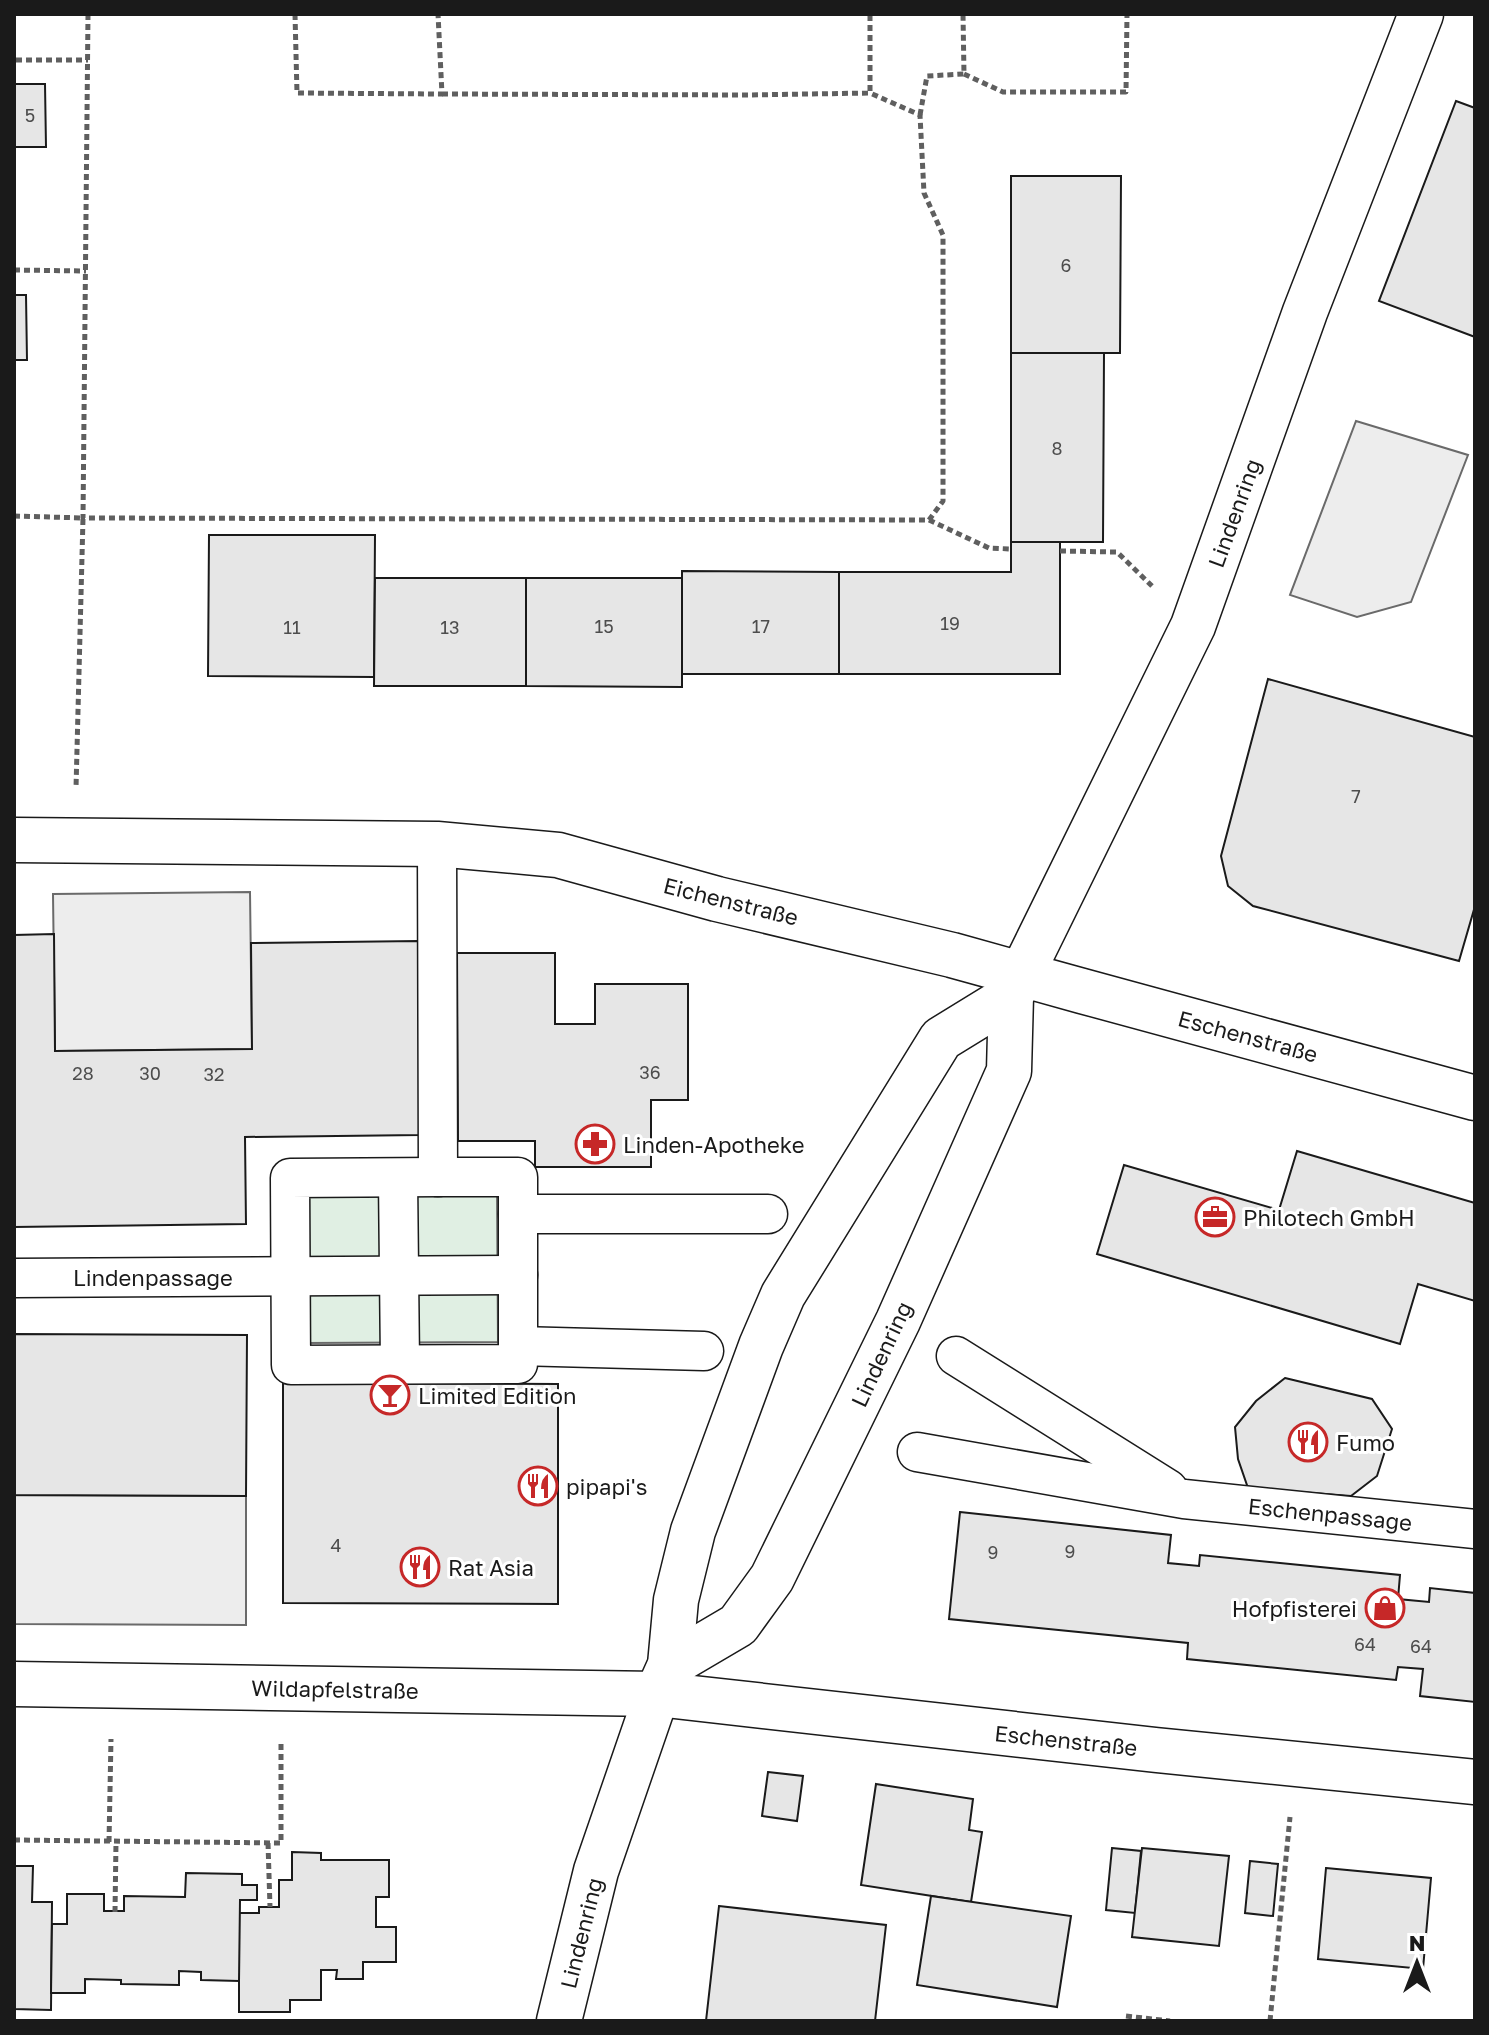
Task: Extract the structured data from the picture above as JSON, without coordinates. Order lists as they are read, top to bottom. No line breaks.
{"streets":{"street":["Lindenring","Eichenstraße","Eschenstraße","Lindenpassage","Eschenpassage","Wildapfelstraße"]},"crossings":[["Lindenring","Eichenstraße"],["Lindenring","Eschenstraße"],["Lindenring","Wildapfelstraße"],["Eichenstraße","Eschenstraße"],["Eschenstraße","Wildapfelstraße"]],"places":{"pharmacy":["Linden-Apotheke"],"office":["Philotech GmbH"],"bar":["Limited Edition"],"restaurant":["Fumo","pipapi's","Rat Asia"],"shop":["Hofpfisterei"]},"house_numbers":["5","6","8","19","15","17","11","13","7","36","28","30","32","4","9","9","64","64"],"north":"top"}
